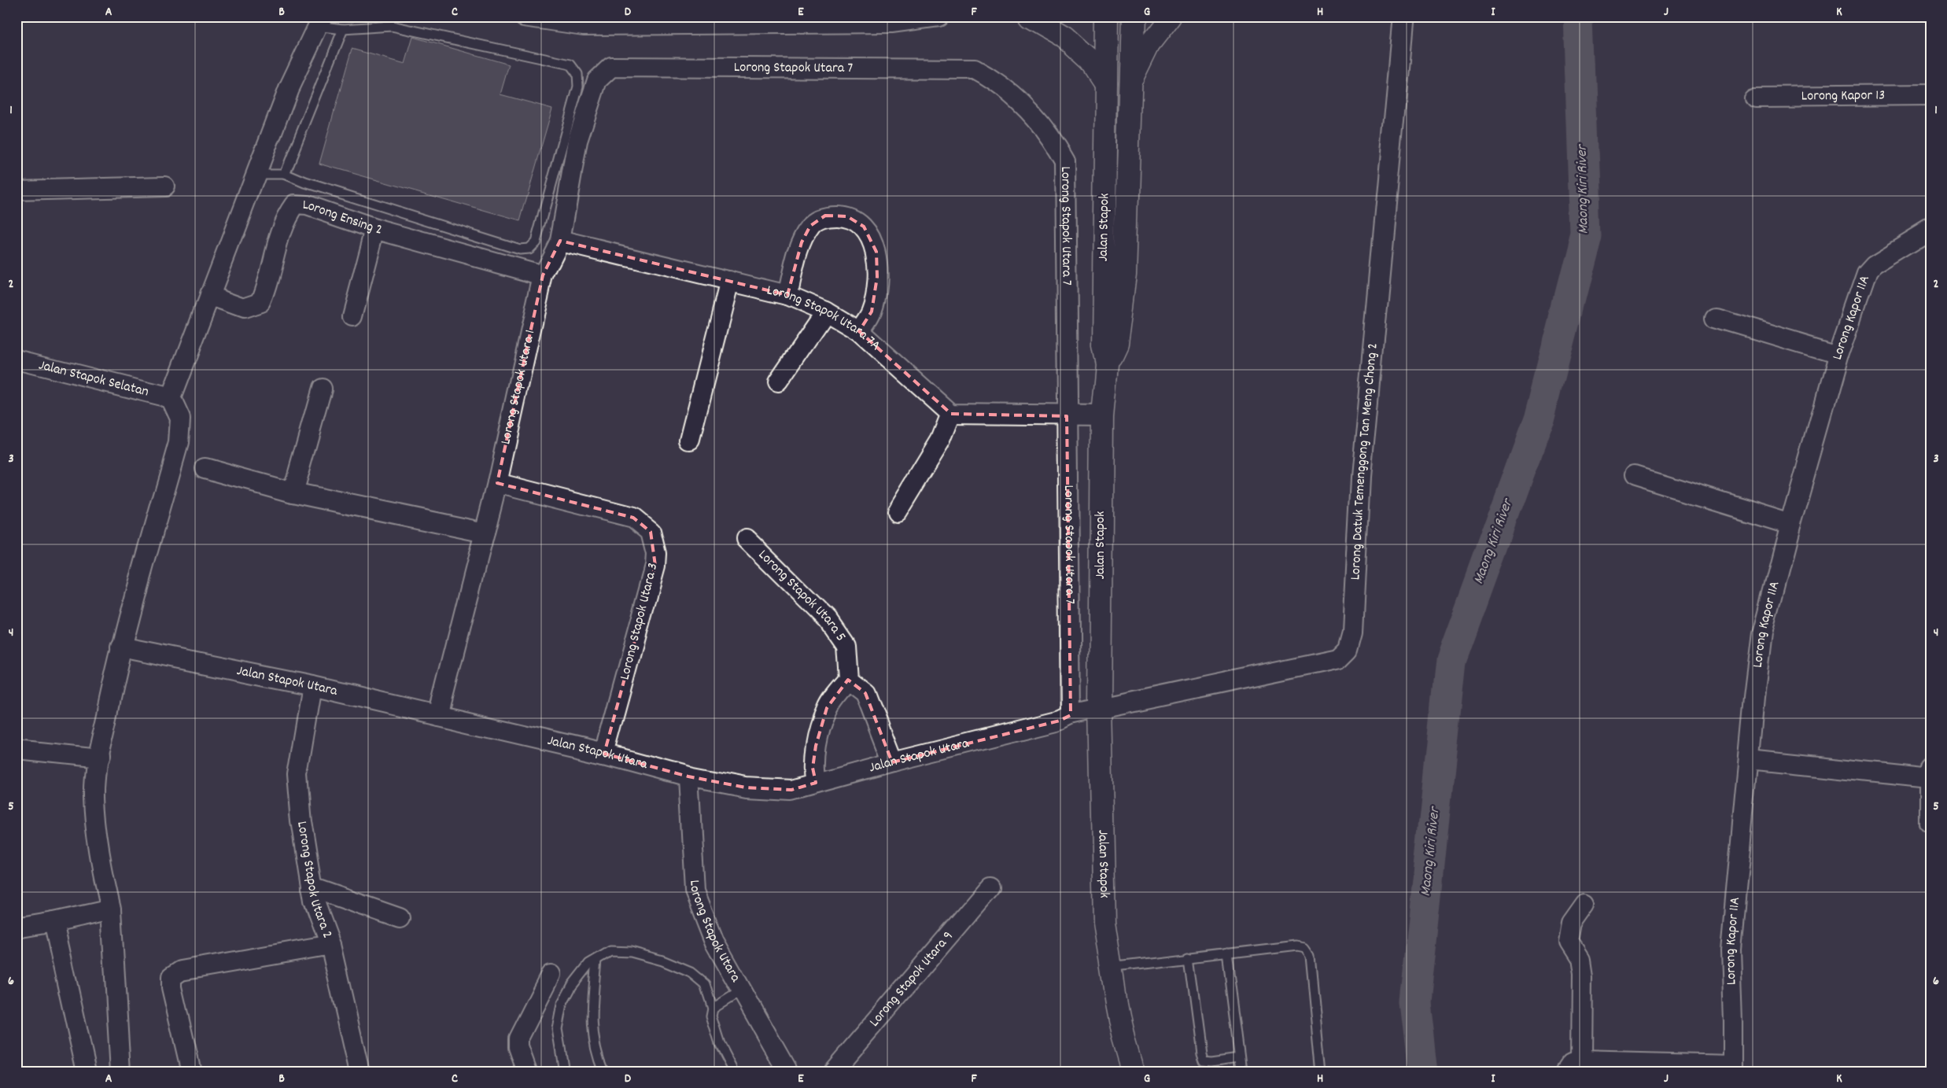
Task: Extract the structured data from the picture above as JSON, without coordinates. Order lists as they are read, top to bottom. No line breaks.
{"streets":{"main road":["Jalan Stapok"],"street":["Lorong Stapok Utara 7","Lorong Kapor 13","Lorong Ensing 2","Lorong Kapor 11A","Lorong Stapok Utara 7A","Jalan Stapok Selatan","Lorong Stapok Utara 1","Lorong Datuk Temenggong Tan Meng Chong 2","Lorong Stapok Utara 5","Lorong Stapok Utara 3","Jalan Stapok Utara","Lorong Stapok Utara 2","Lorong Stapok Utara","Lorong Stapok Utara 9"]},"crossings":[["Lorong Stapok Utara 7","Lorong Stapok Utara 1"],["Lorong Stapok Utara 7","Lorong Datuk Temenggong Tan Meng Chong 2"],["Lorong Stapok Utara 7","Jalan Stapok Utara"],["Lorong Ensing 2","Lorong Stapok Utara 1"],["Jalan Stapok","Lorong Datuk Temenggong Tan Meng Chong 2"],["Lorong Stapok Utara 7A","Lorong Stapok Utara 1"],["Lorong Stapok Utara 1","Lorong Stapok Utara 3"],["Lorong Stapok Utara 1","Jalan Stapok Utara"],["Lorong Datuk Temenggong Tan Meng Chong 2","Jalan Stapok Utara"],["Lorong Stapok Utara 3","Jalan Stapok Utara"],["Jalan Stapok Utara","Lorong Stapok Utara 2"],["Jalan Stapok Utara","Lorong Stapok Utara"]],"water":["Maong Kiri River"],"grid":{"columns":["A","B","C","D","E","F","G","H","I","J","K"],"rows":["1","2","3","4","5","6"]}}
